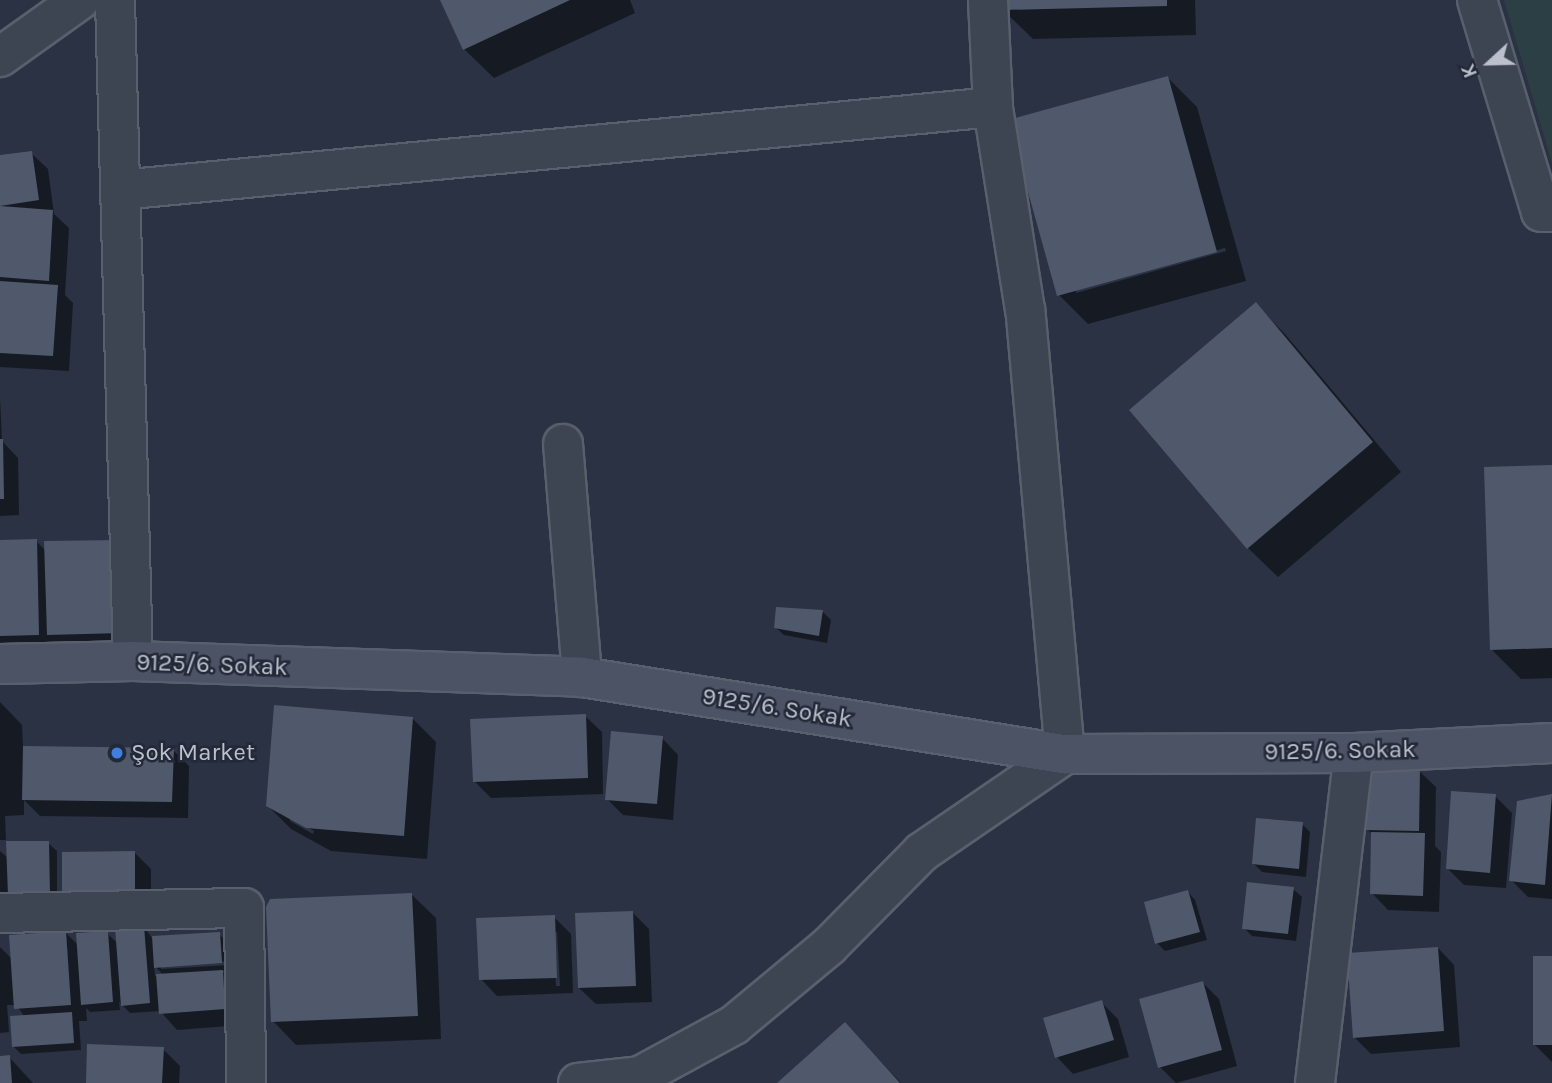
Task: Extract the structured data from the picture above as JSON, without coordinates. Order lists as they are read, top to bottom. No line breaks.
{"streets":{"main road":["9125/6. Sokak"]},"places":["Şok Market"],"north":"left"}
